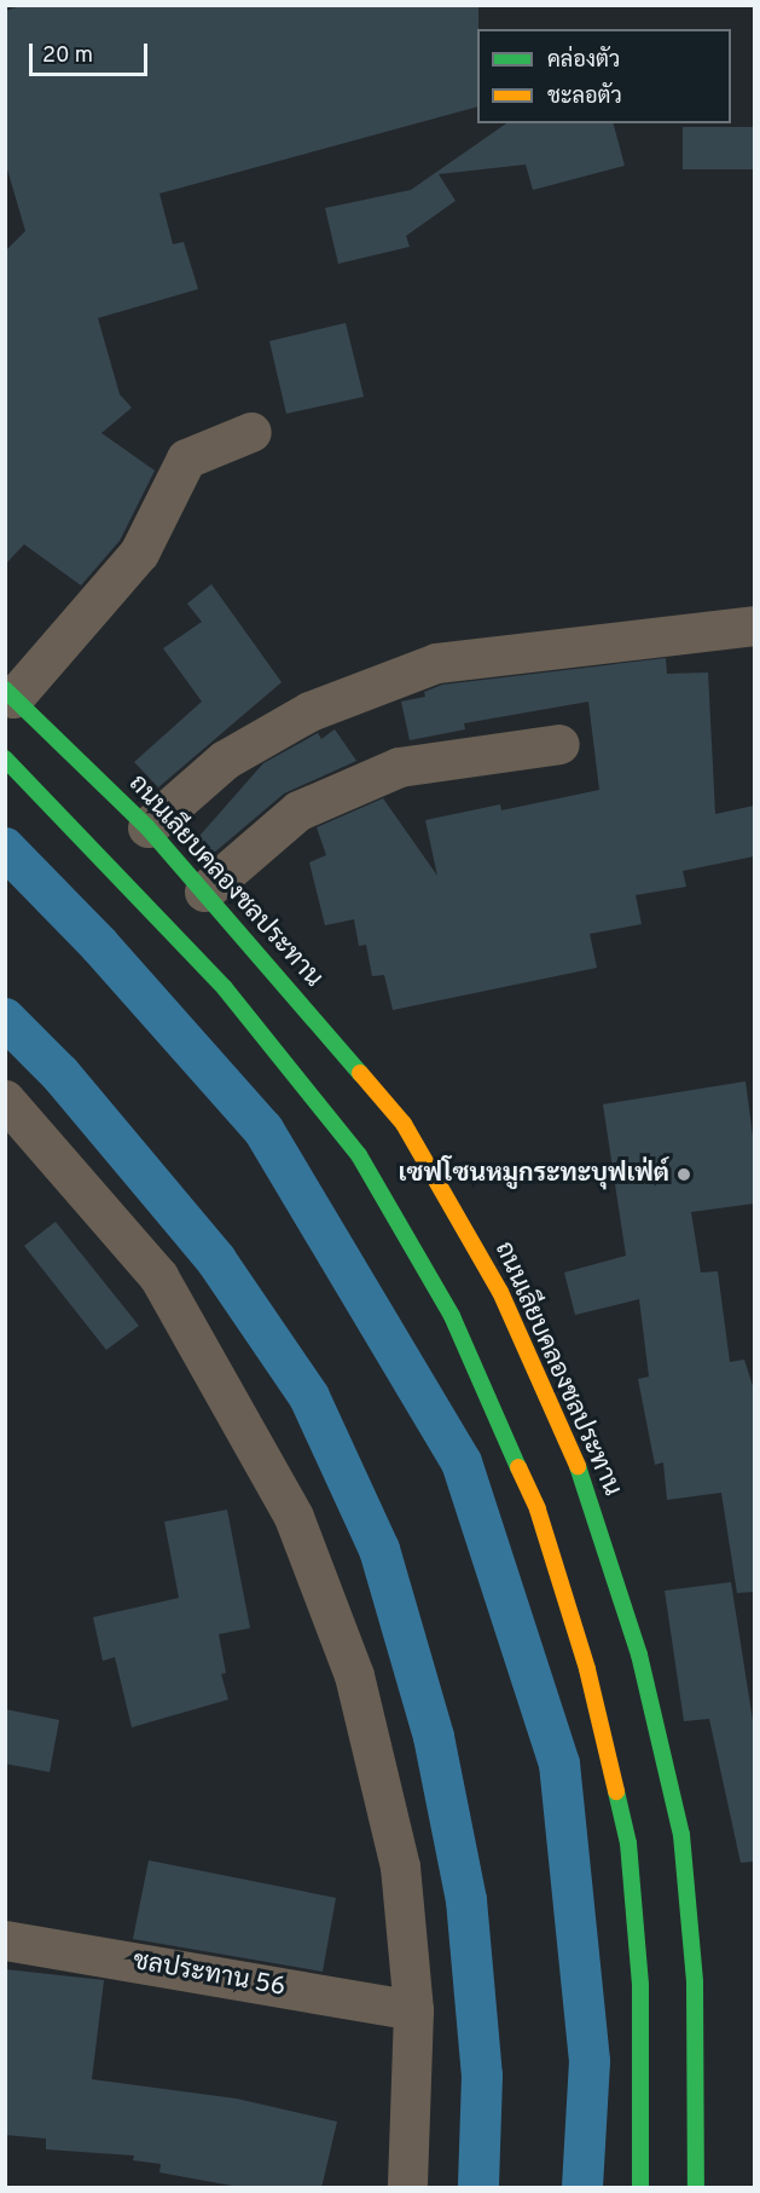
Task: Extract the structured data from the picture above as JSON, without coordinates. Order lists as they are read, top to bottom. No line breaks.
{"streets":{"street":["ถนนเลียบคลองชลประทาน","ชลประทาน 56"]},"places":["เซฟโซนหมูกระทะบุฟเฟ่ต์"],"legend":["คล่องตัว","ชะลอตัว"],"scale_bar":"20 m"}
